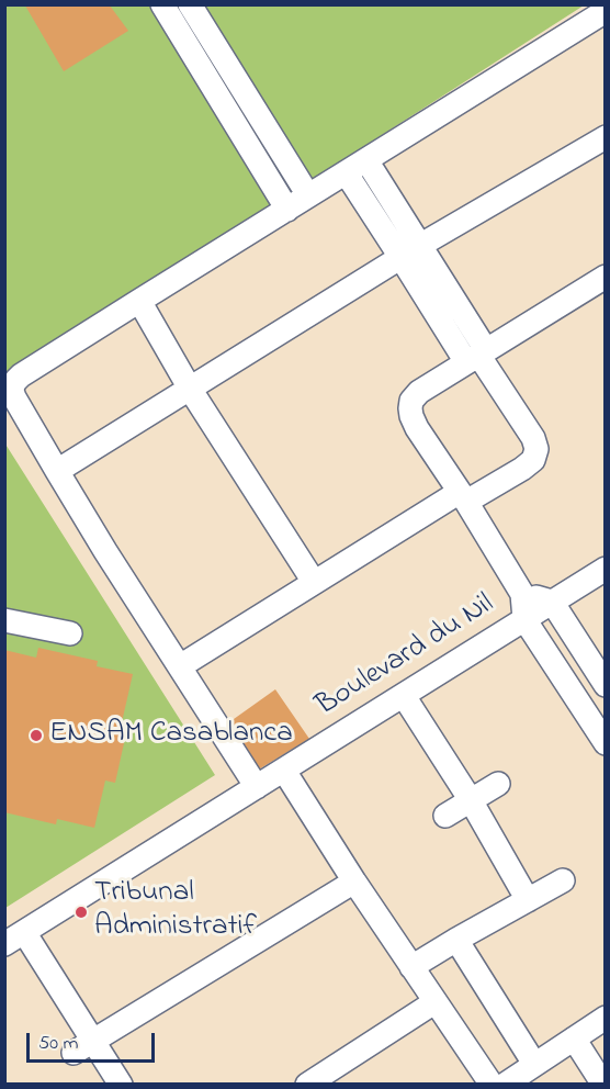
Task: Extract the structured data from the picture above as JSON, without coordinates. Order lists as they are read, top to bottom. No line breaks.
{"streets":{"street":["Boulevard du Nil"]},"places":["ENSAM Casablanca","Tribunal Administratif"],"scale_bar":"50 m"}
